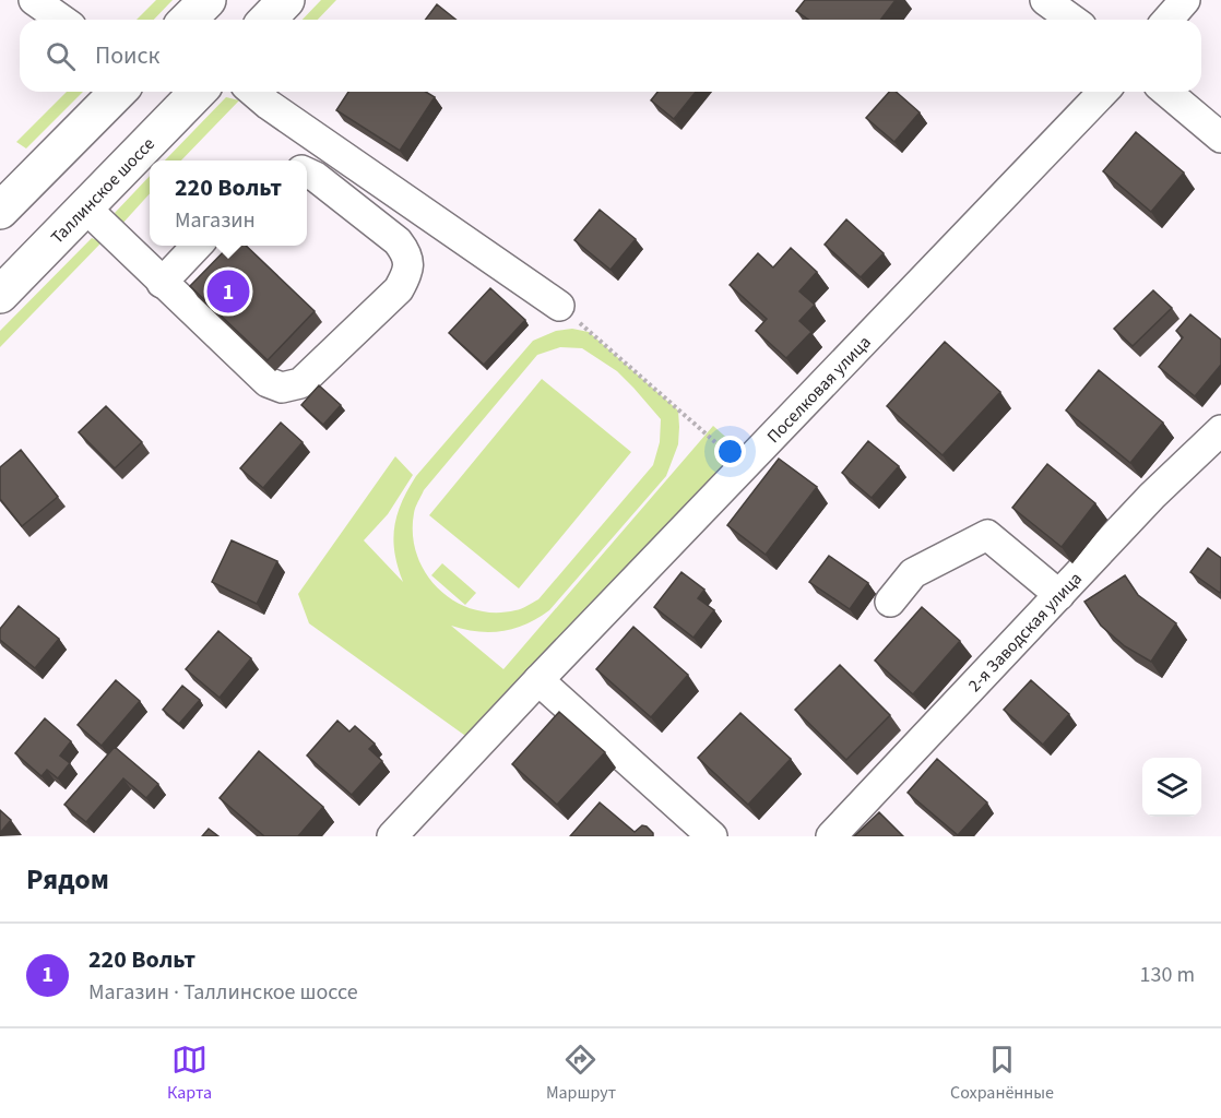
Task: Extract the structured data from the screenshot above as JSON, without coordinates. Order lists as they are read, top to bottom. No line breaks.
{"streets":{"main road":["Таллинское шоссе"],"street":["Поселковая улица","2-я Заводская улица"]},"page":{"search":"Поиск","popup":["220 Вольт","Магазин"],"pins":"1","heading":"Рядом","list":[{"mark":"1","name":"220 Вольт","note":"Магазин · Таллинское шоссе","value":"130 m"}],"nav":["Карта","Маршрут","Сохранённые"]}}
